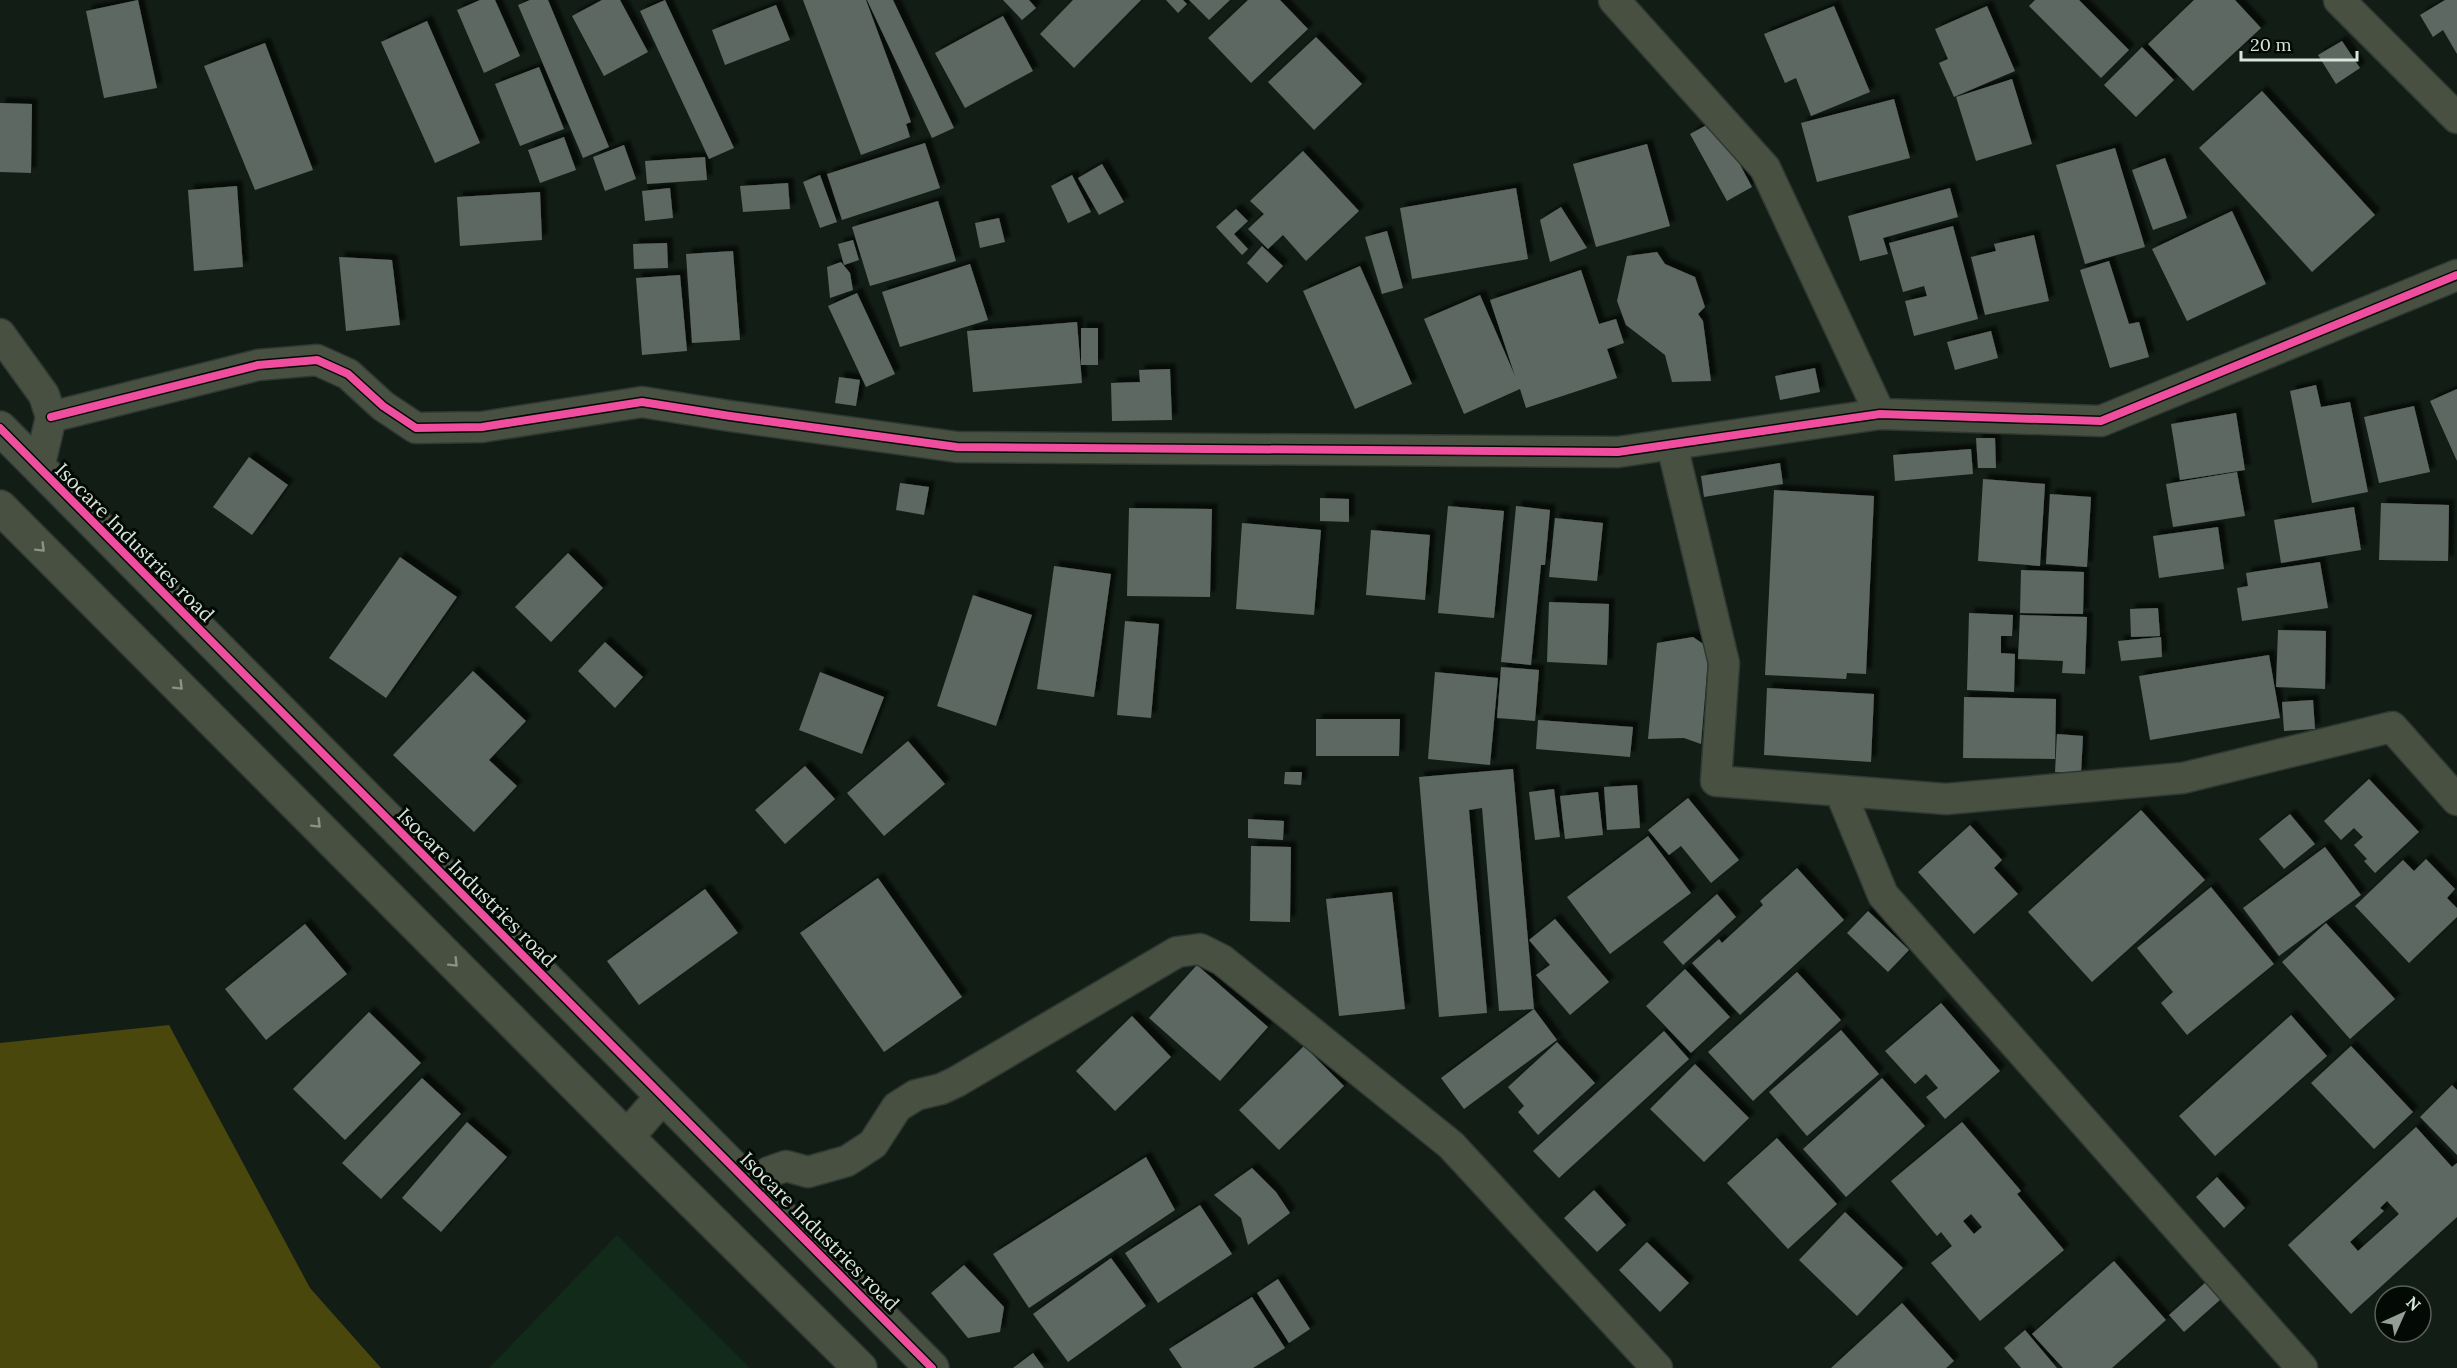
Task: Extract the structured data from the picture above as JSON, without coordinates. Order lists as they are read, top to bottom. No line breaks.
{"streets":{"street":["Isocare Industries road"]},"scale_bar":"20 m","north":"top right"}
